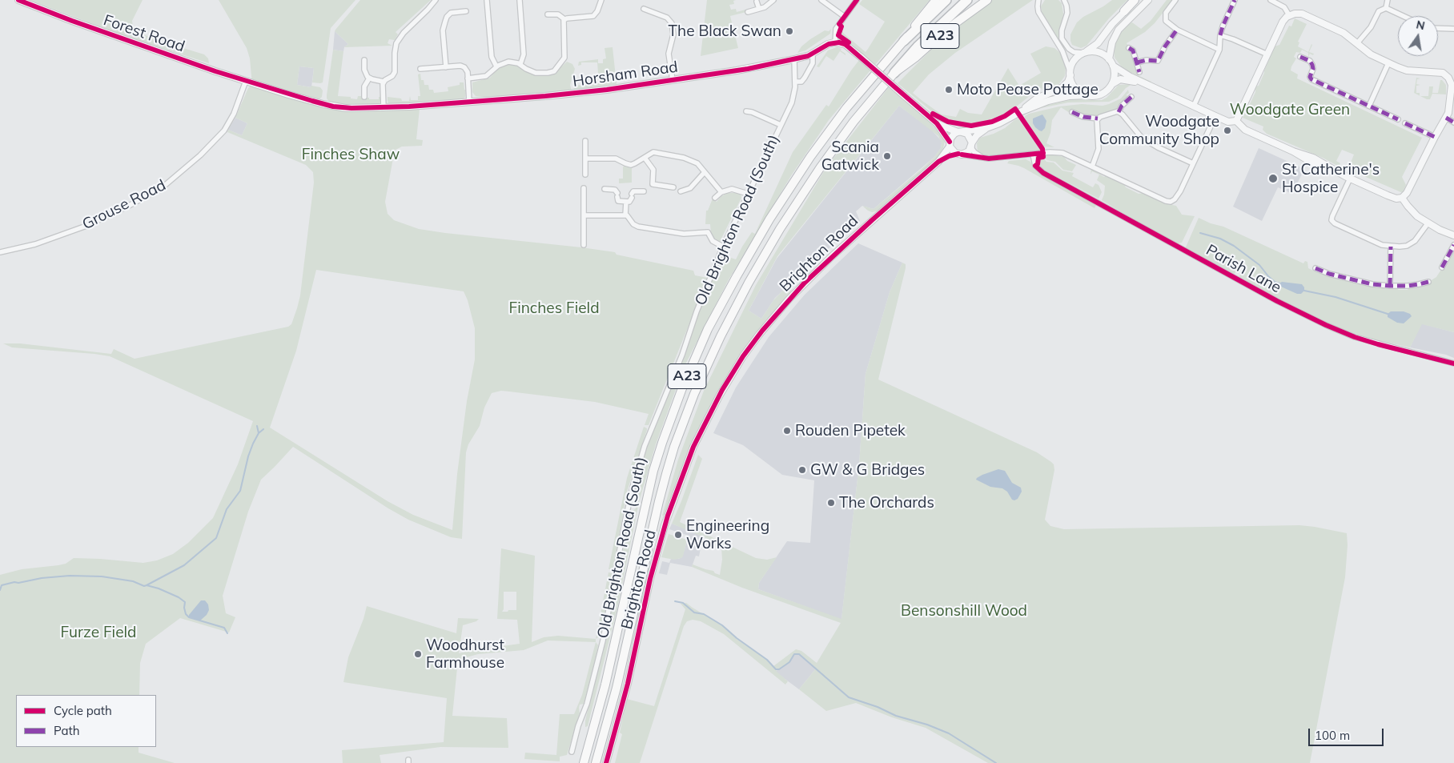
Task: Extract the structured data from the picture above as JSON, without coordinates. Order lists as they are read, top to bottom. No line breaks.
{"streets":{"highway":["A23"],"street":["Forest Road","Horsham Road","Grouse Road","Old Brighton Road (South)","Brighton Road","Parish Lane"]},"crossings":[["Forest Road","Horsham Road"],["Forest Road","Grouse Road"],["Horsham Road","Old Brighton Road (South)"]],"parks":["Woodgate Green","Finches Shaw","Finches Field","Bensonshill Wood","Furze Field"],"places":["The Black Swan","Moto Pease Pottage","Woodgate Community Shop","Scania Gatwick","St Catherine's Hospice","Rouden Pipetek","GW & G Bridges","The Orchards","Engineering Works","Woodhurst Farmhouse"],"legend":["Cycle path","Path"],"scale_bar":"100 m","north":"top"}
